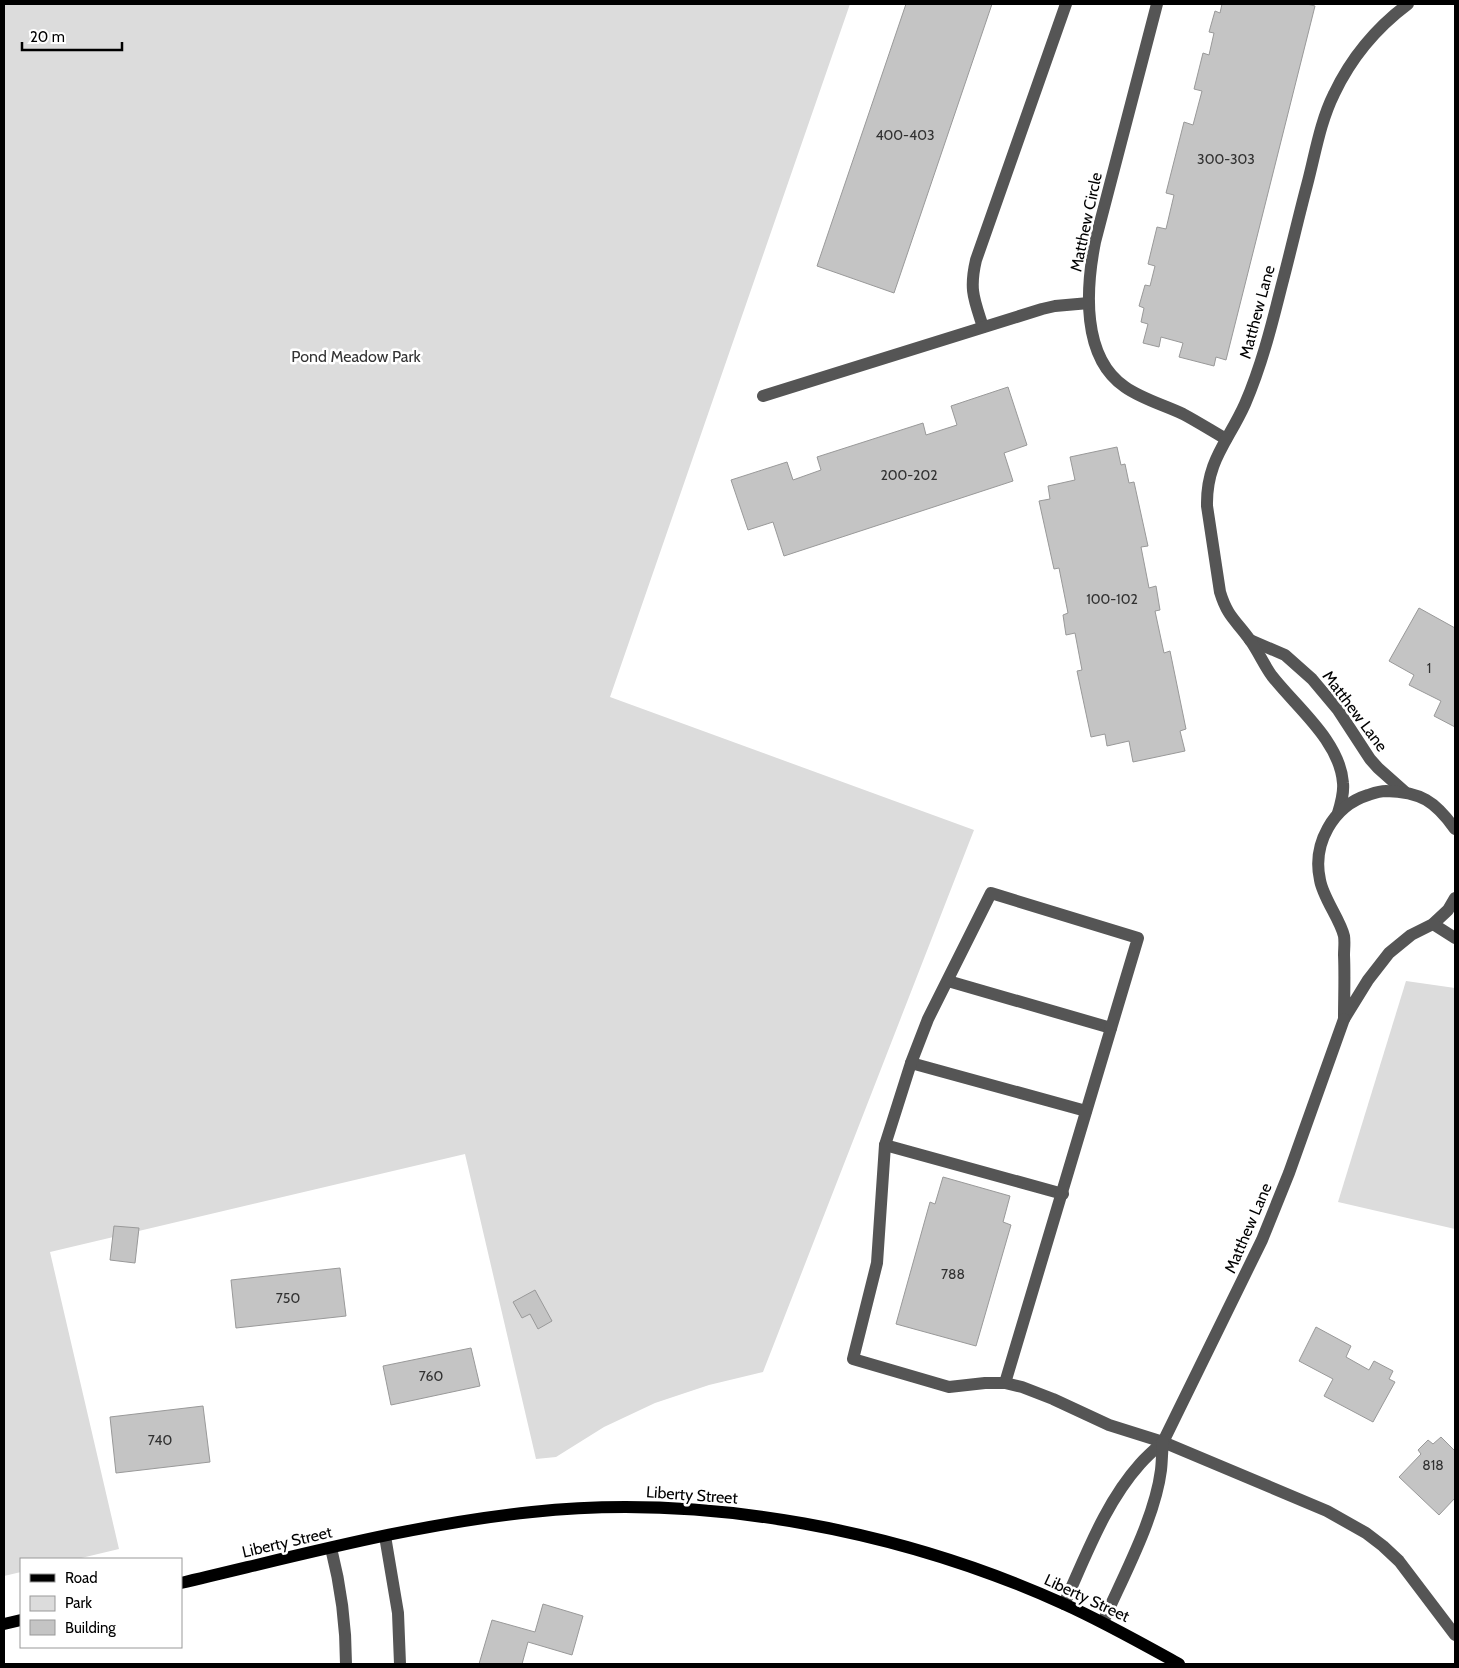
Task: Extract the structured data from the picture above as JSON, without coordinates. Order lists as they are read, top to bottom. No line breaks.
{"streets":{"main road":["Liberty Street"],"street":["Matthew Circle","Matthew Lane"]},"crossings":[["Matthew Circle","Matthew Lane"],["Matthew Lane","Liberty Street"]],"parks":["Pond Meadow Park"],"house_numbers":["400-403","300-303","200-202","100-102","1","788","750","760","740","818"],"legend":["Road","Park","Building"],"scale_bar":"20 m"}
